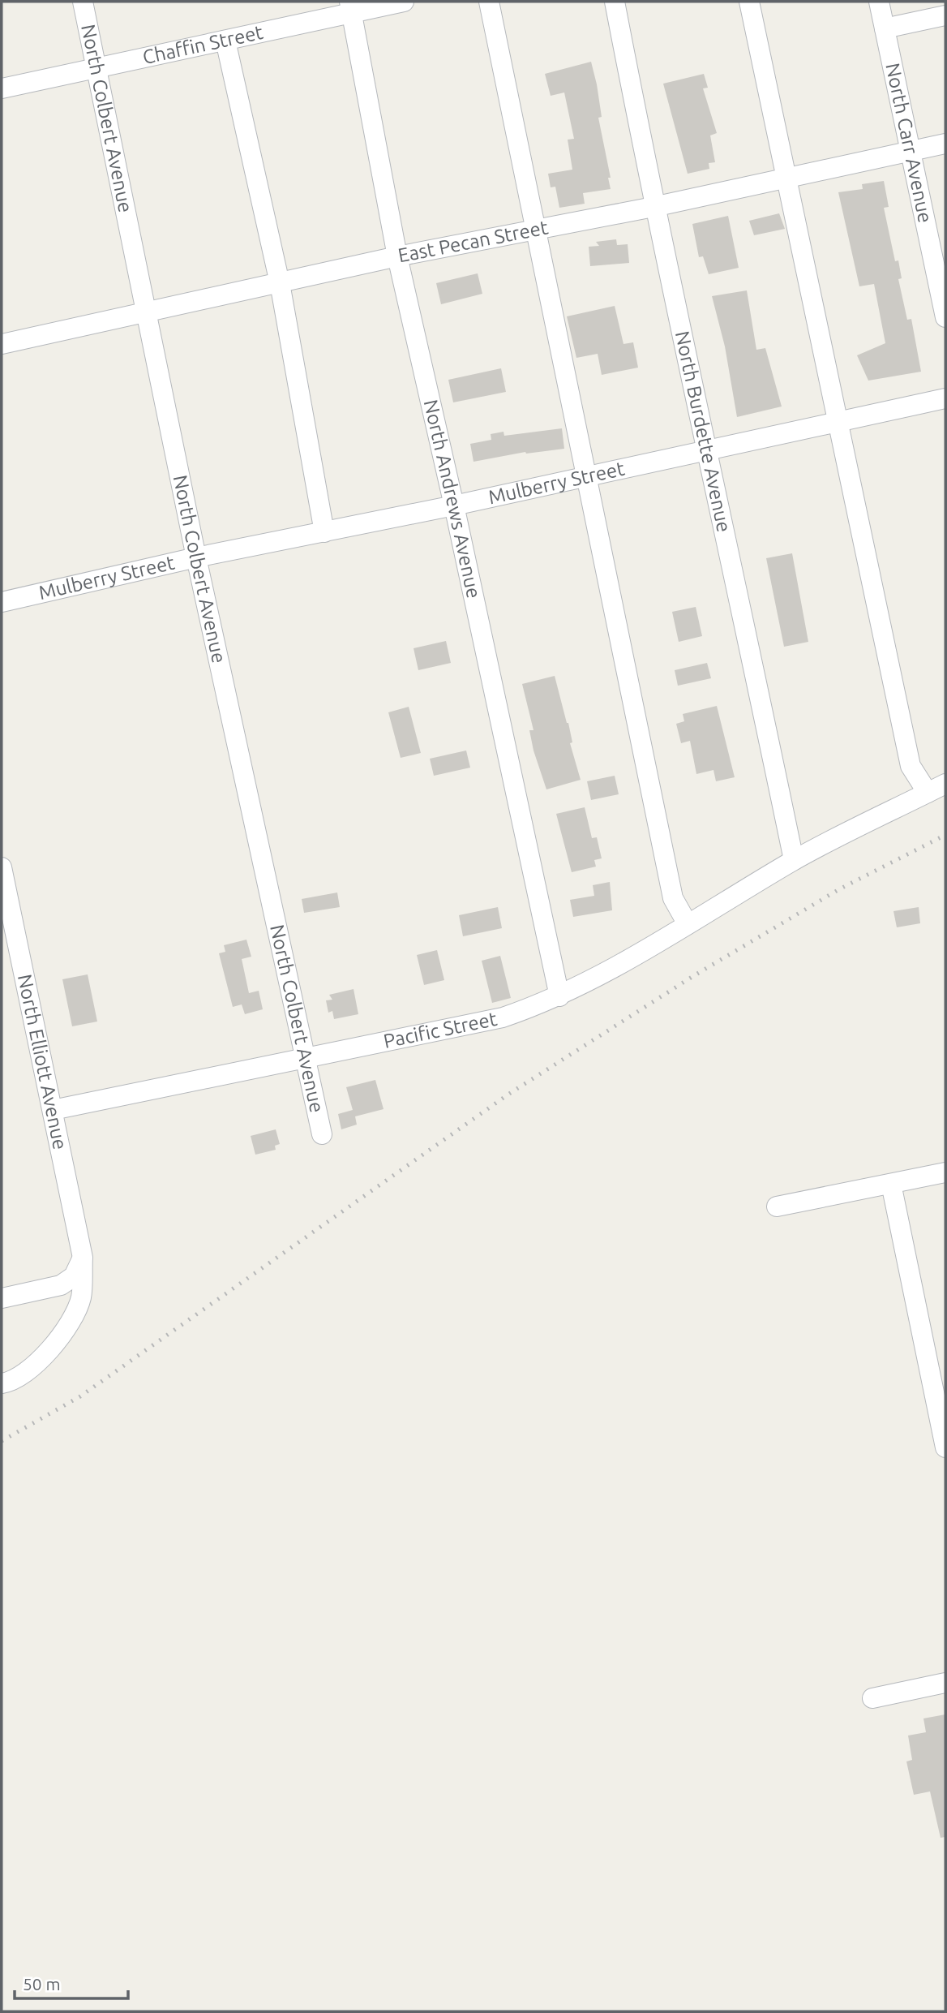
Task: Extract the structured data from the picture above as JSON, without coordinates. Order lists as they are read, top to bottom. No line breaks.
{"streets":{"street":["Chaffin Street","North Colbert Avenue","North Carr Avenue","East Pecan Street","North Burdette Avenue","Mulberry Street","North Andrews Avenue","Pacific Street","North Elliott Avenue"]},"crossings":[["Chaffin Street","North Colbert Avenue"],["Chaffin Street","North Andrews Avenue"],["North Colbert Avenue","East Pecan Street"],["North Colbert Avenue","Mulberry Street"],["North Colbert Avenue","Pacific Street"],["North Carr Avenue","East Pecan Street"],["East Pecan Street","North Burdette Avenue"],["East Pecan Street","North Andrews Avenue"],["North Burdette Avenue","Mulberry Street"],["North Burdette Avenue","Pacific Street"],["Mulberry Street","North Andrews Avenue"],["North Andrews Avenue","Pacific Street"],["Pacific Street","North Elliott Avenue"]],"scale_bar":"50 m"}
